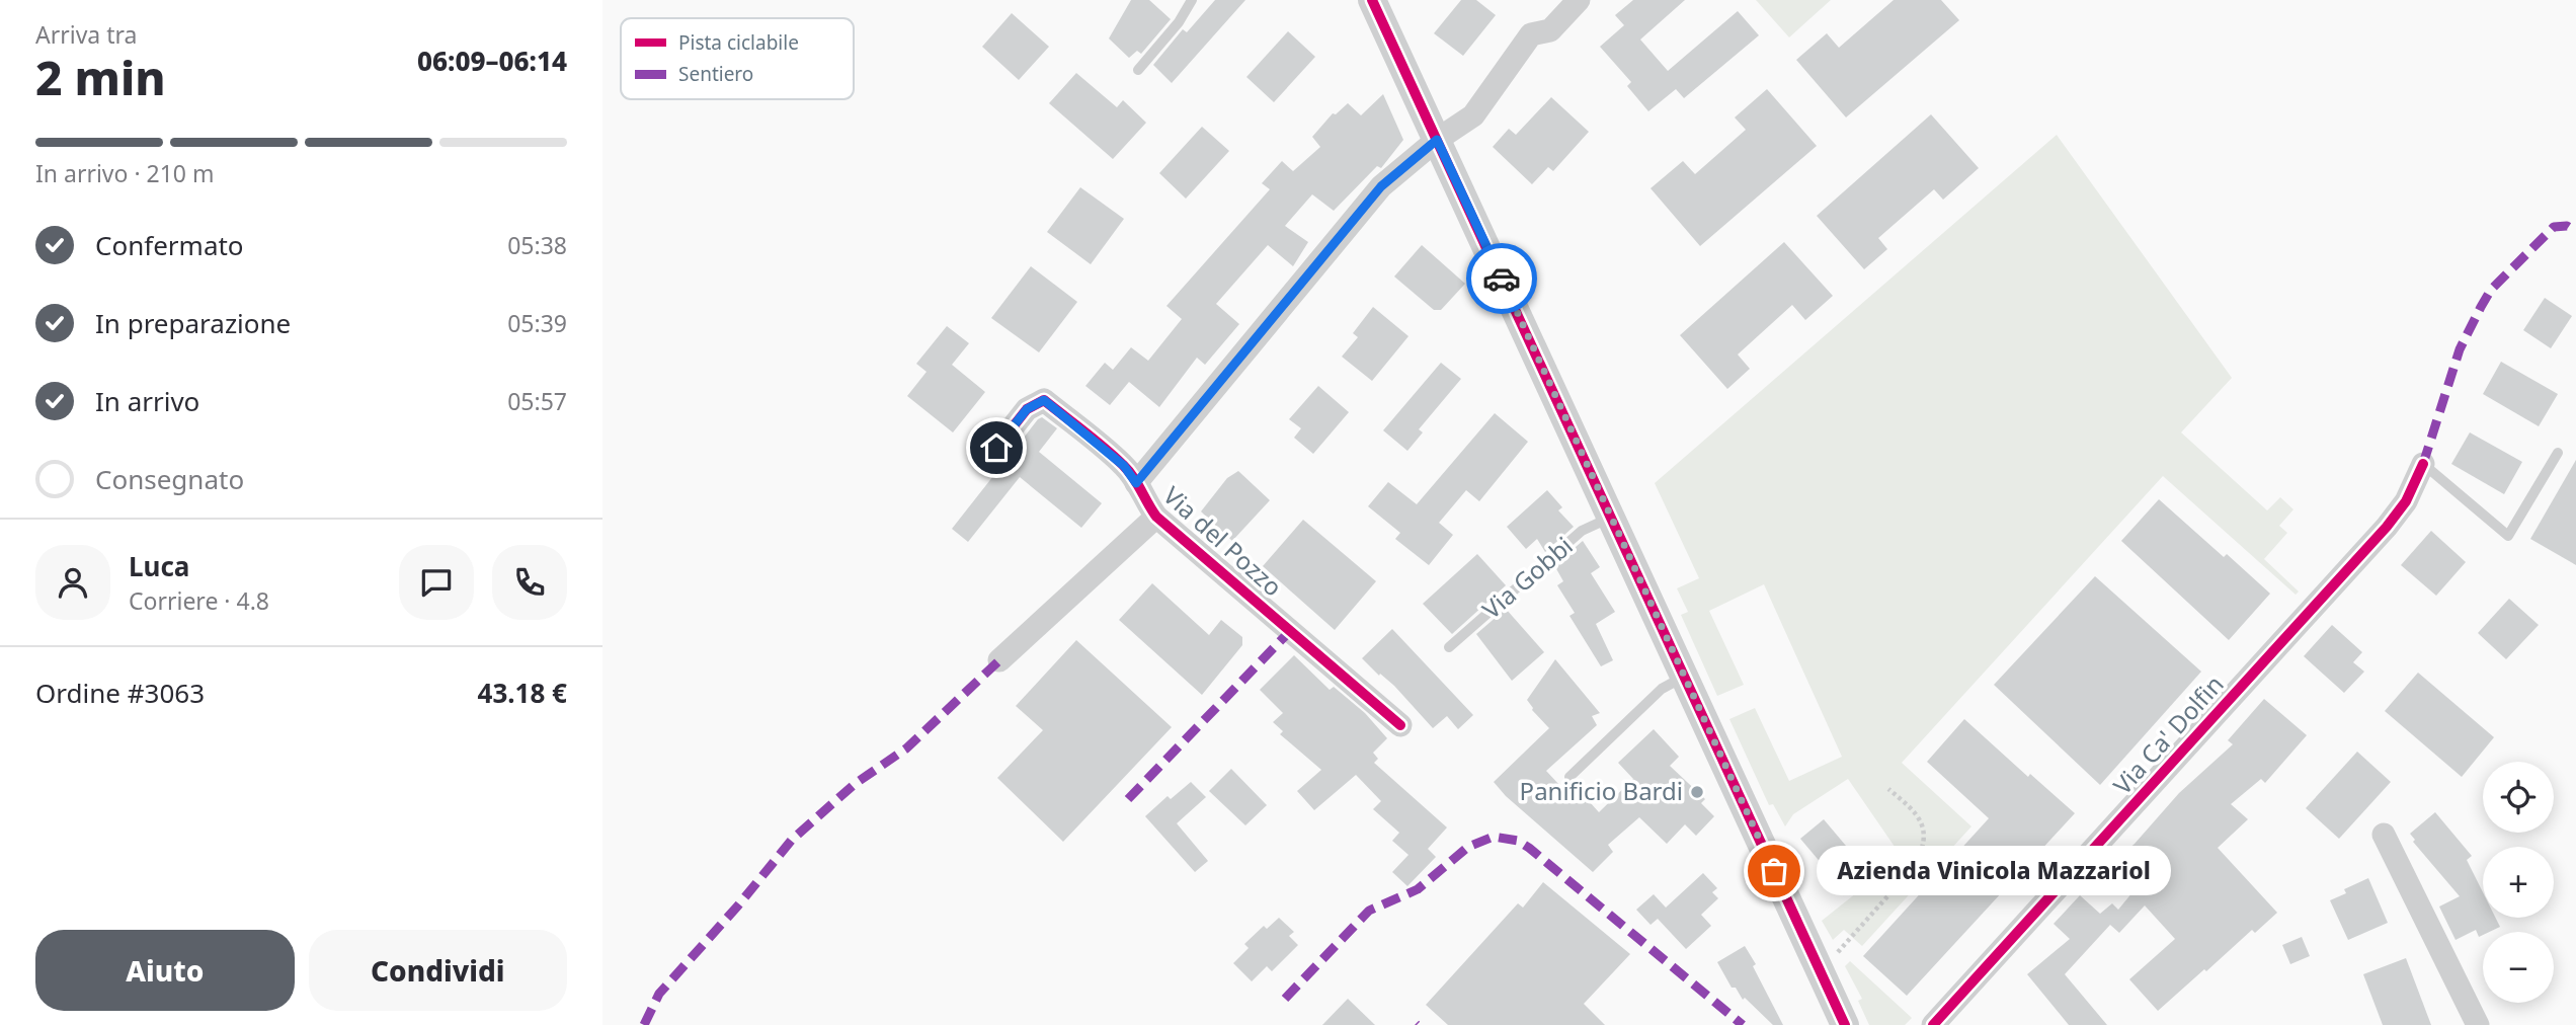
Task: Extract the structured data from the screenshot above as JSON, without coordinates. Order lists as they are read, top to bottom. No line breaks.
{"streets":{"street":["Via del Pozzo","Via Ca' Dolfin"],"lane":["Via Gobbi"]},"places":["Panificio Bardi","Azienda Vinicola Mazzariol"],"legend":["Pista ciclabile","Sentiero"],"page":{"heading":["2 min","Arriva tra","06:09–06:14"],"panel":["Luca","Corriere · 4.8","Ordine #3063","43.18 €"],"bar":"In arrivo · 210 m","list":[["Confermato","05:38"],["In preparazione","05:39"],["In arrivo","05:57"],"Consegnato"],"map_buttons":["+","−"],"bubble":"Azienda Vinicola Mazzariol","buttons":["Aiuto","Condividi"]}}
